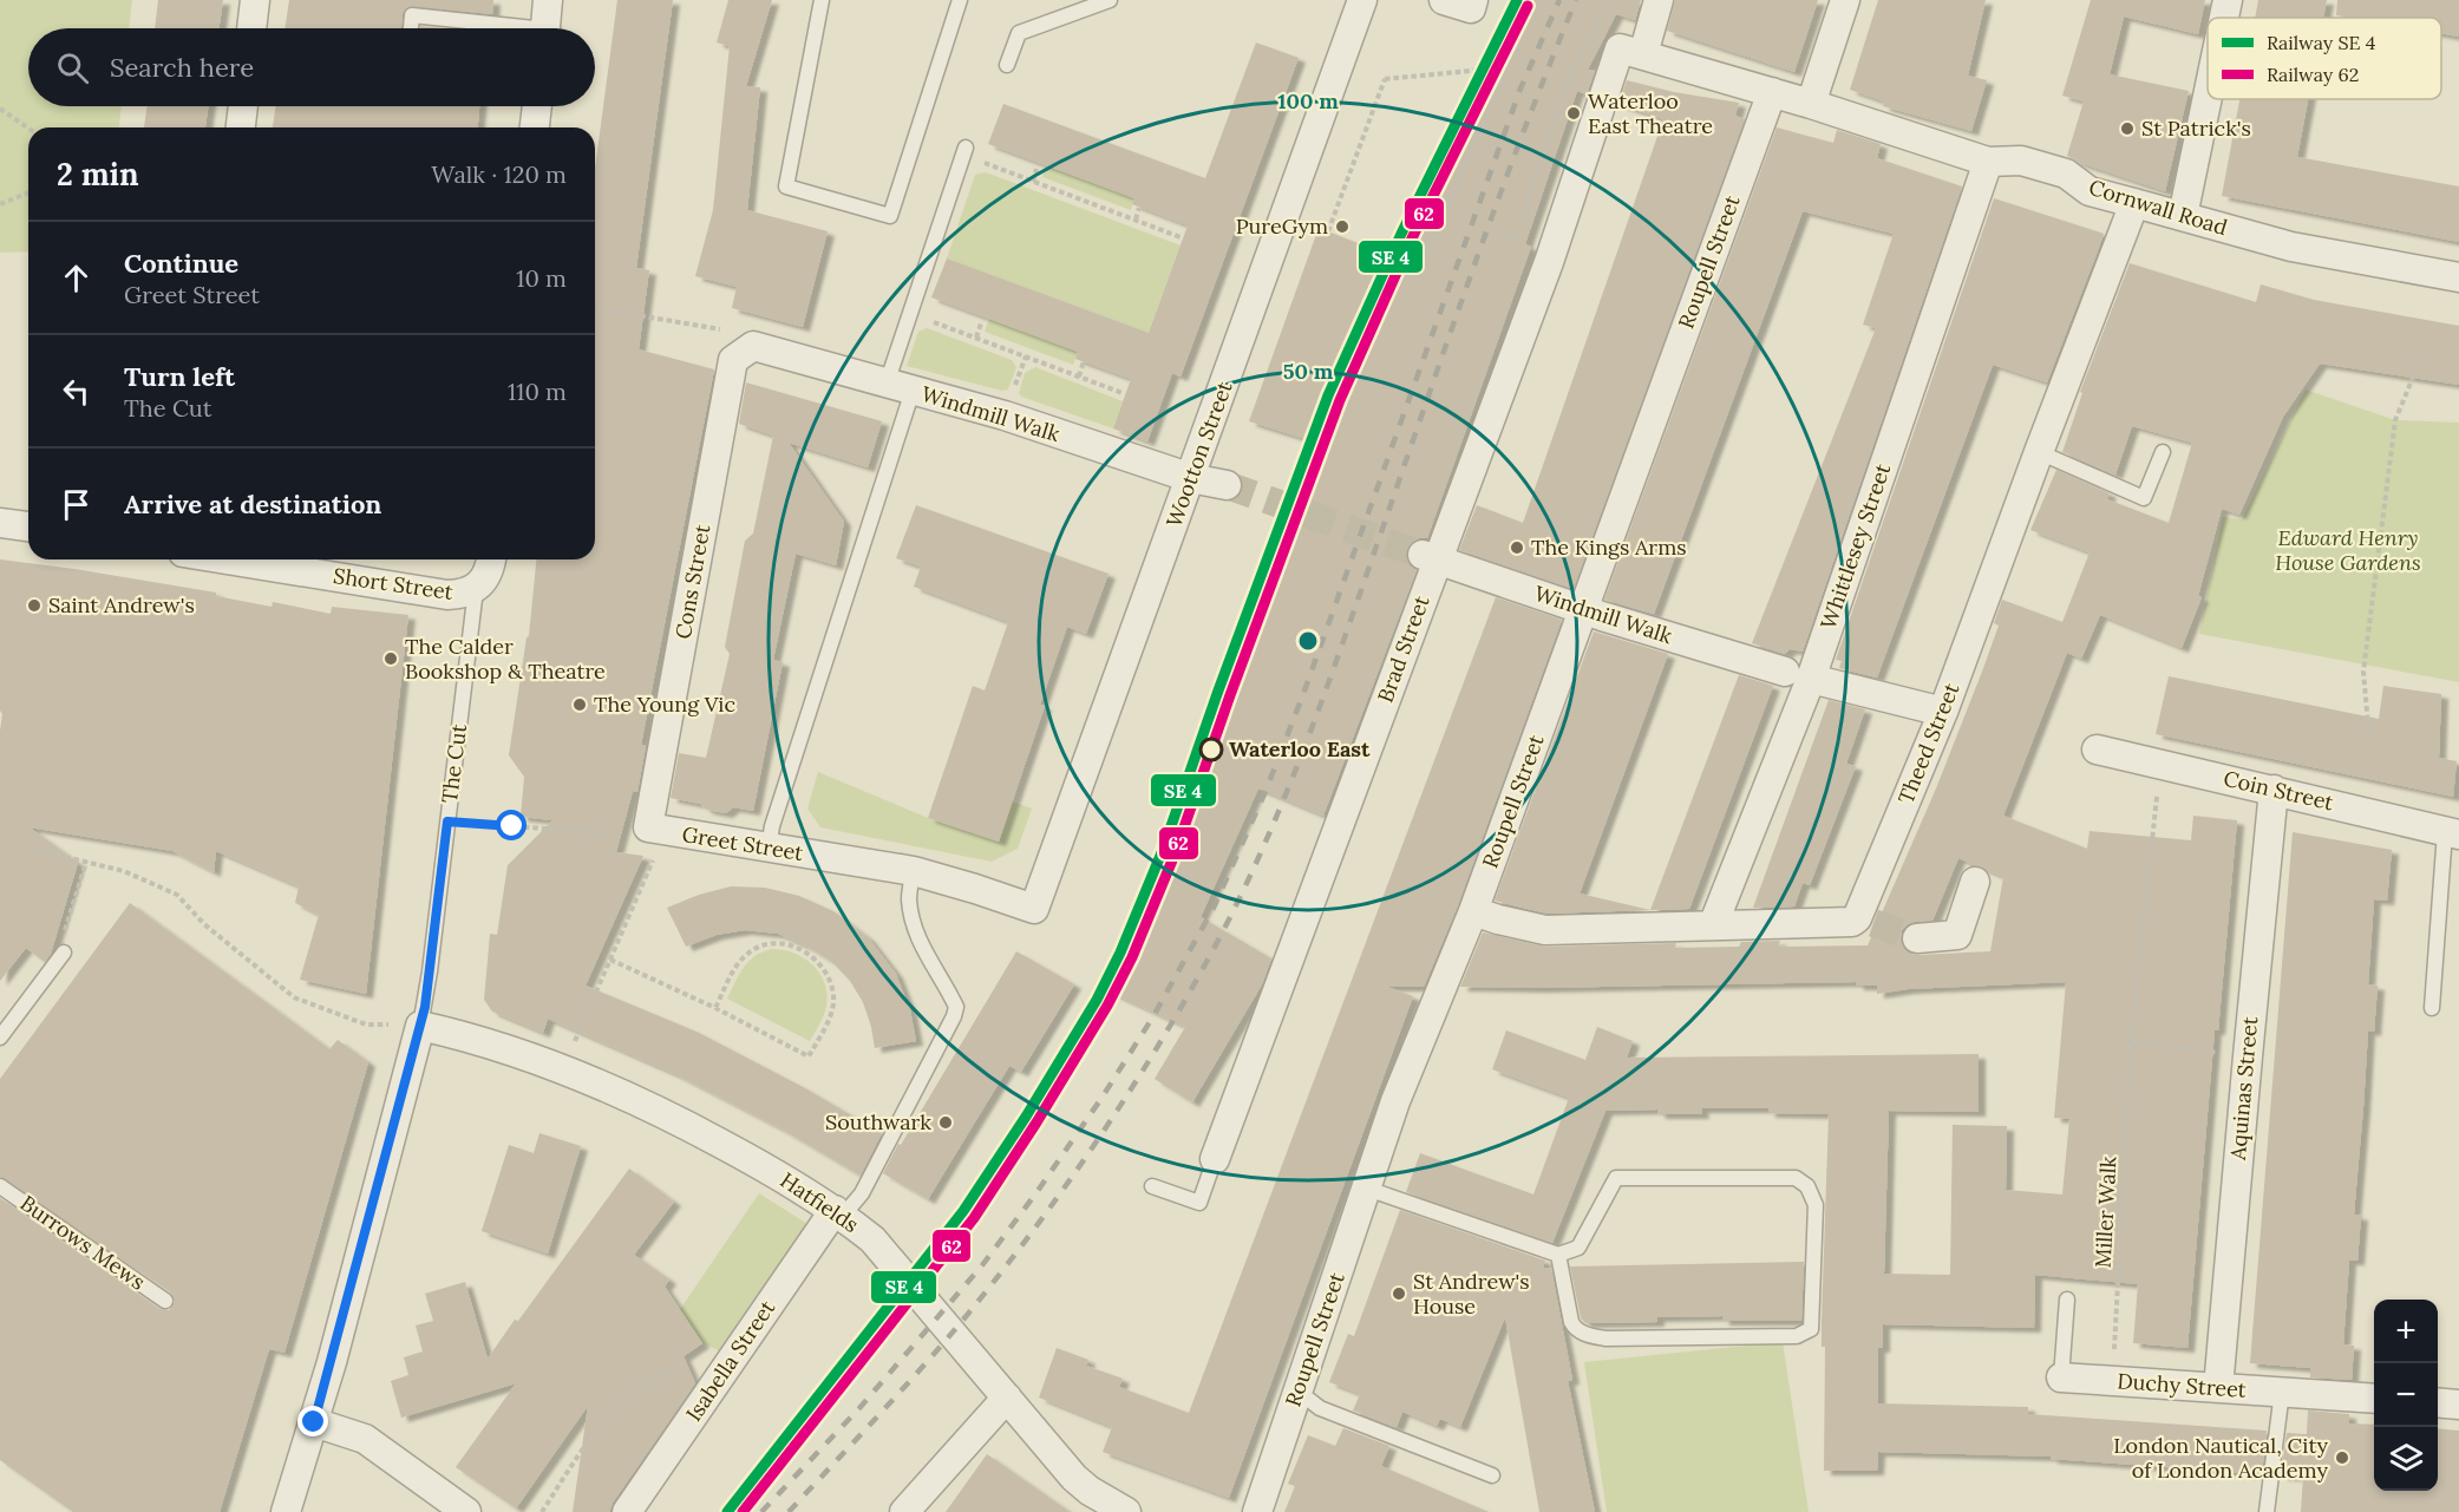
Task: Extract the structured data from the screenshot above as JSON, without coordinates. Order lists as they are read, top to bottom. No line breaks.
{"streets":{"street":["Cornwall Road","Roupell Street","Windmill Walk","Wootton Street","Whittlesey Street","Cons Street","Short Street","Brad Street","Theed Street","The Cut","Coin Street","Greet Street","Aquinas Street","Hatfields","Isabella Street","Duchy Street"],"lane":["Burrows Mews"],"path":["Miller Walk"]},"crossings":[["Cornwall Road","Roupell Street"],["Cornwall Road","Whittlesey Street"],["Cornwall Road","Brad Street"],["Cornwall Road","Theed Street"],["Roupell Street","Windmill Walk"],["Roupell Street","Theed Street"],["Windmill Walk","Wootton Street"],["Windmill Walk","Whittlesey Street"],["Windmill Walk","Cons Street"],["Windmill Walk","Brad Street"],["Windmill Walk","Theed Street"],["Wootton Street","Greet Street"],["Whittlesey Street","Theed Street"],["Cons Street","Greet Street"],["Short Street","The Cut"],["The Cut","Hatfields"],["Coin Street","Aquinas Street"],["Coin Street","Miller Walk"],["Aquinas Street","Duchy Street"],["Hatfields","Isabella Street"],["Miller Walk","Duchy Street"]],"parks":["Edward Henry House Gardens"],"places":["Waterloo East Theatre","St Patrick's","PureGym","The Kings Arms","Saint Andrew's","The Calder Bookshop & Theatre","The Young Vic","Waterloo East","Southwark","St Andrew's House","London Nautical, City of London Academy"],"lines":["rail line 62"],"legend":["Railway SE 4","Railway 62"],"page":{"search":"Search here","heading":["2 min","Walk · 120 m"],"list":[["Continue","Greet Street","10 m"],["Turn left","The Cut","110 m"],"Arrive at destination"],"map_buttons":["+","−"]},"rings":["100 m","50 m"]}
